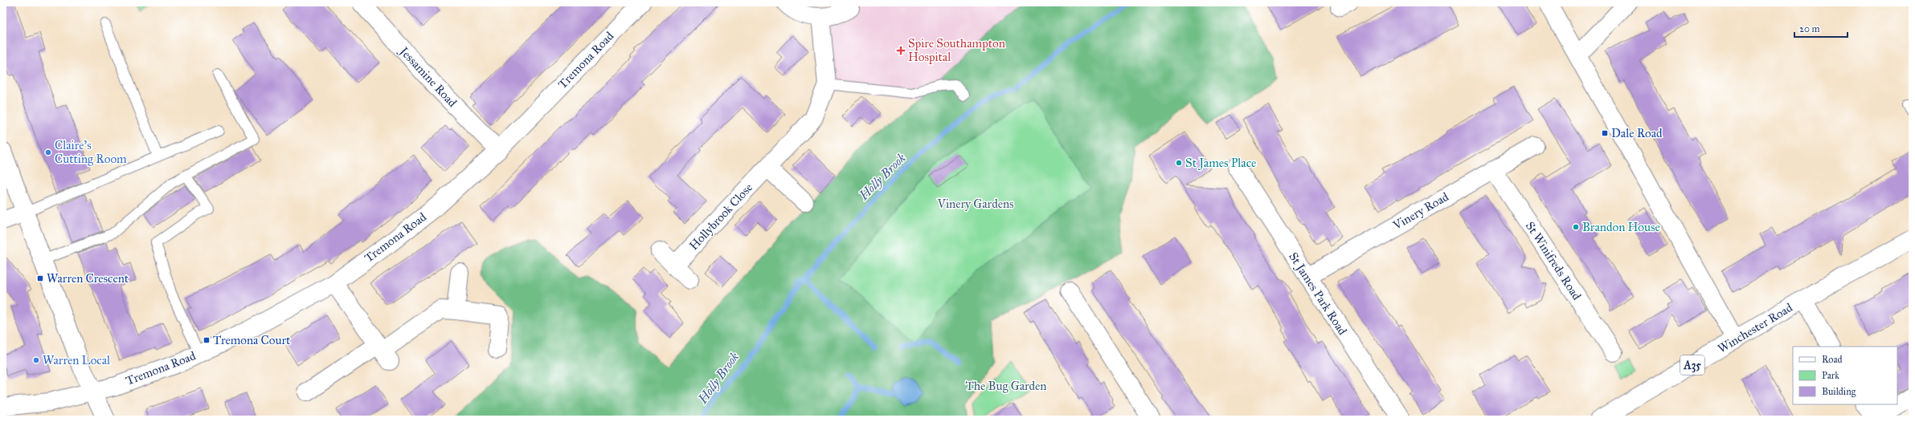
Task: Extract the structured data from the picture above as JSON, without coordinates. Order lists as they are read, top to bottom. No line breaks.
{"streets":{"street":["Tremona Road","Jessamine Road","Vinery Road","Hollybrook Close","St Winifreds Road","St James Park Road","Winchester Road","A35"]},"crossings":[["Tremona Road","Jessamine Road"],["Vinery Road","St Winifreds Road"],["Vinery Road","St James Park Road"]],"water":["Holly Brook"],"parks":["Vinery Gardens","The Bug Garden"],"places":{"health":["Spire Southampton Hospital"],"transit":["Dale Road","Warren Crescent","Tremona Court"],"other":["Claire's Cutting Room","St James Place","Brandon House","Warren Local"]},"legend":["Road","Park","Building"],"scale_bar":"20 m"}
